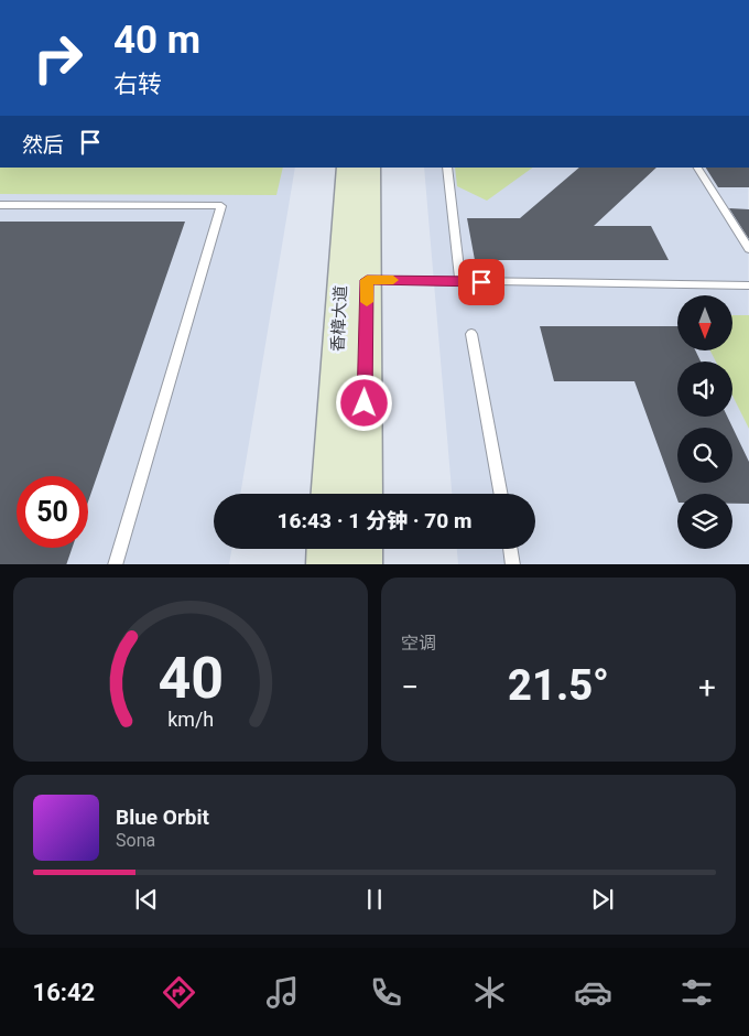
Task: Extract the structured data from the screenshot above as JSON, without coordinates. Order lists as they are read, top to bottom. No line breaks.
{"streets":{"main road":["香樟大道"]},"north":"bottom","page":{"turn":["40 m","右转"],"then":"然后","limit":"50","trip":"16:43 · 1 分钟 · 70 m","tile":"空调","heat":["−","21.5°","+"],"song":["Blue Orbit","Sona"],"tabs":"16:42","gauge":["40","km/h"]}}
